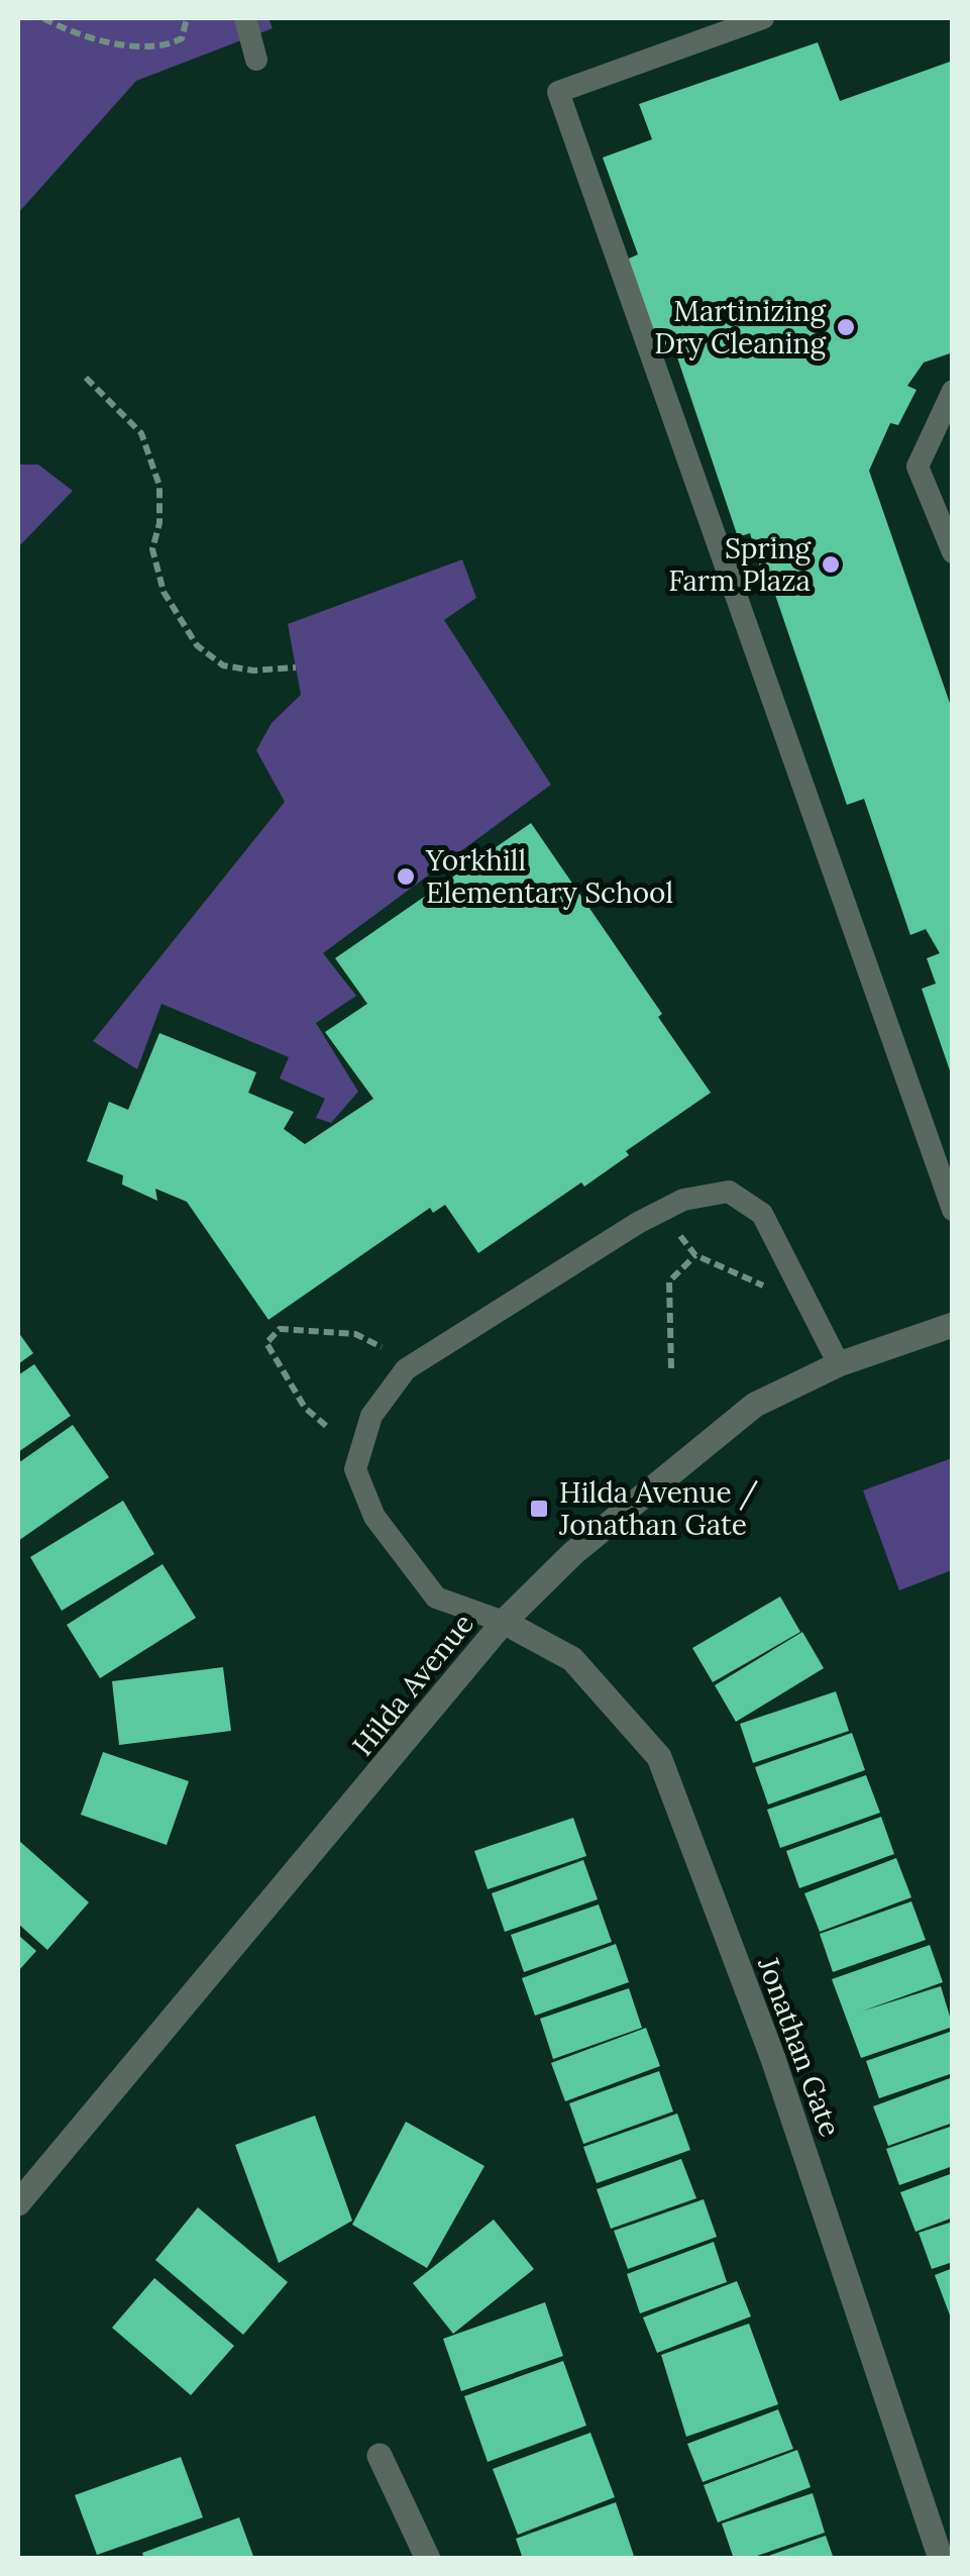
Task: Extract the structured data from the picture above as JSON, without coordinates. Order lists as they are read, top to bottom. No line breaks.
{"streets":{"street":["Hilda Avenue","Jonathan Gate"]},"crossings":[["Hilda Avenue","Jonathan Gate"]],"places":{"other":["Martinizing Dry Cleaning","Spring Farm Plaza","Yorkhill Elementary School"],"transit":["Hilda Avenue / Jonathan Gate"]}}
